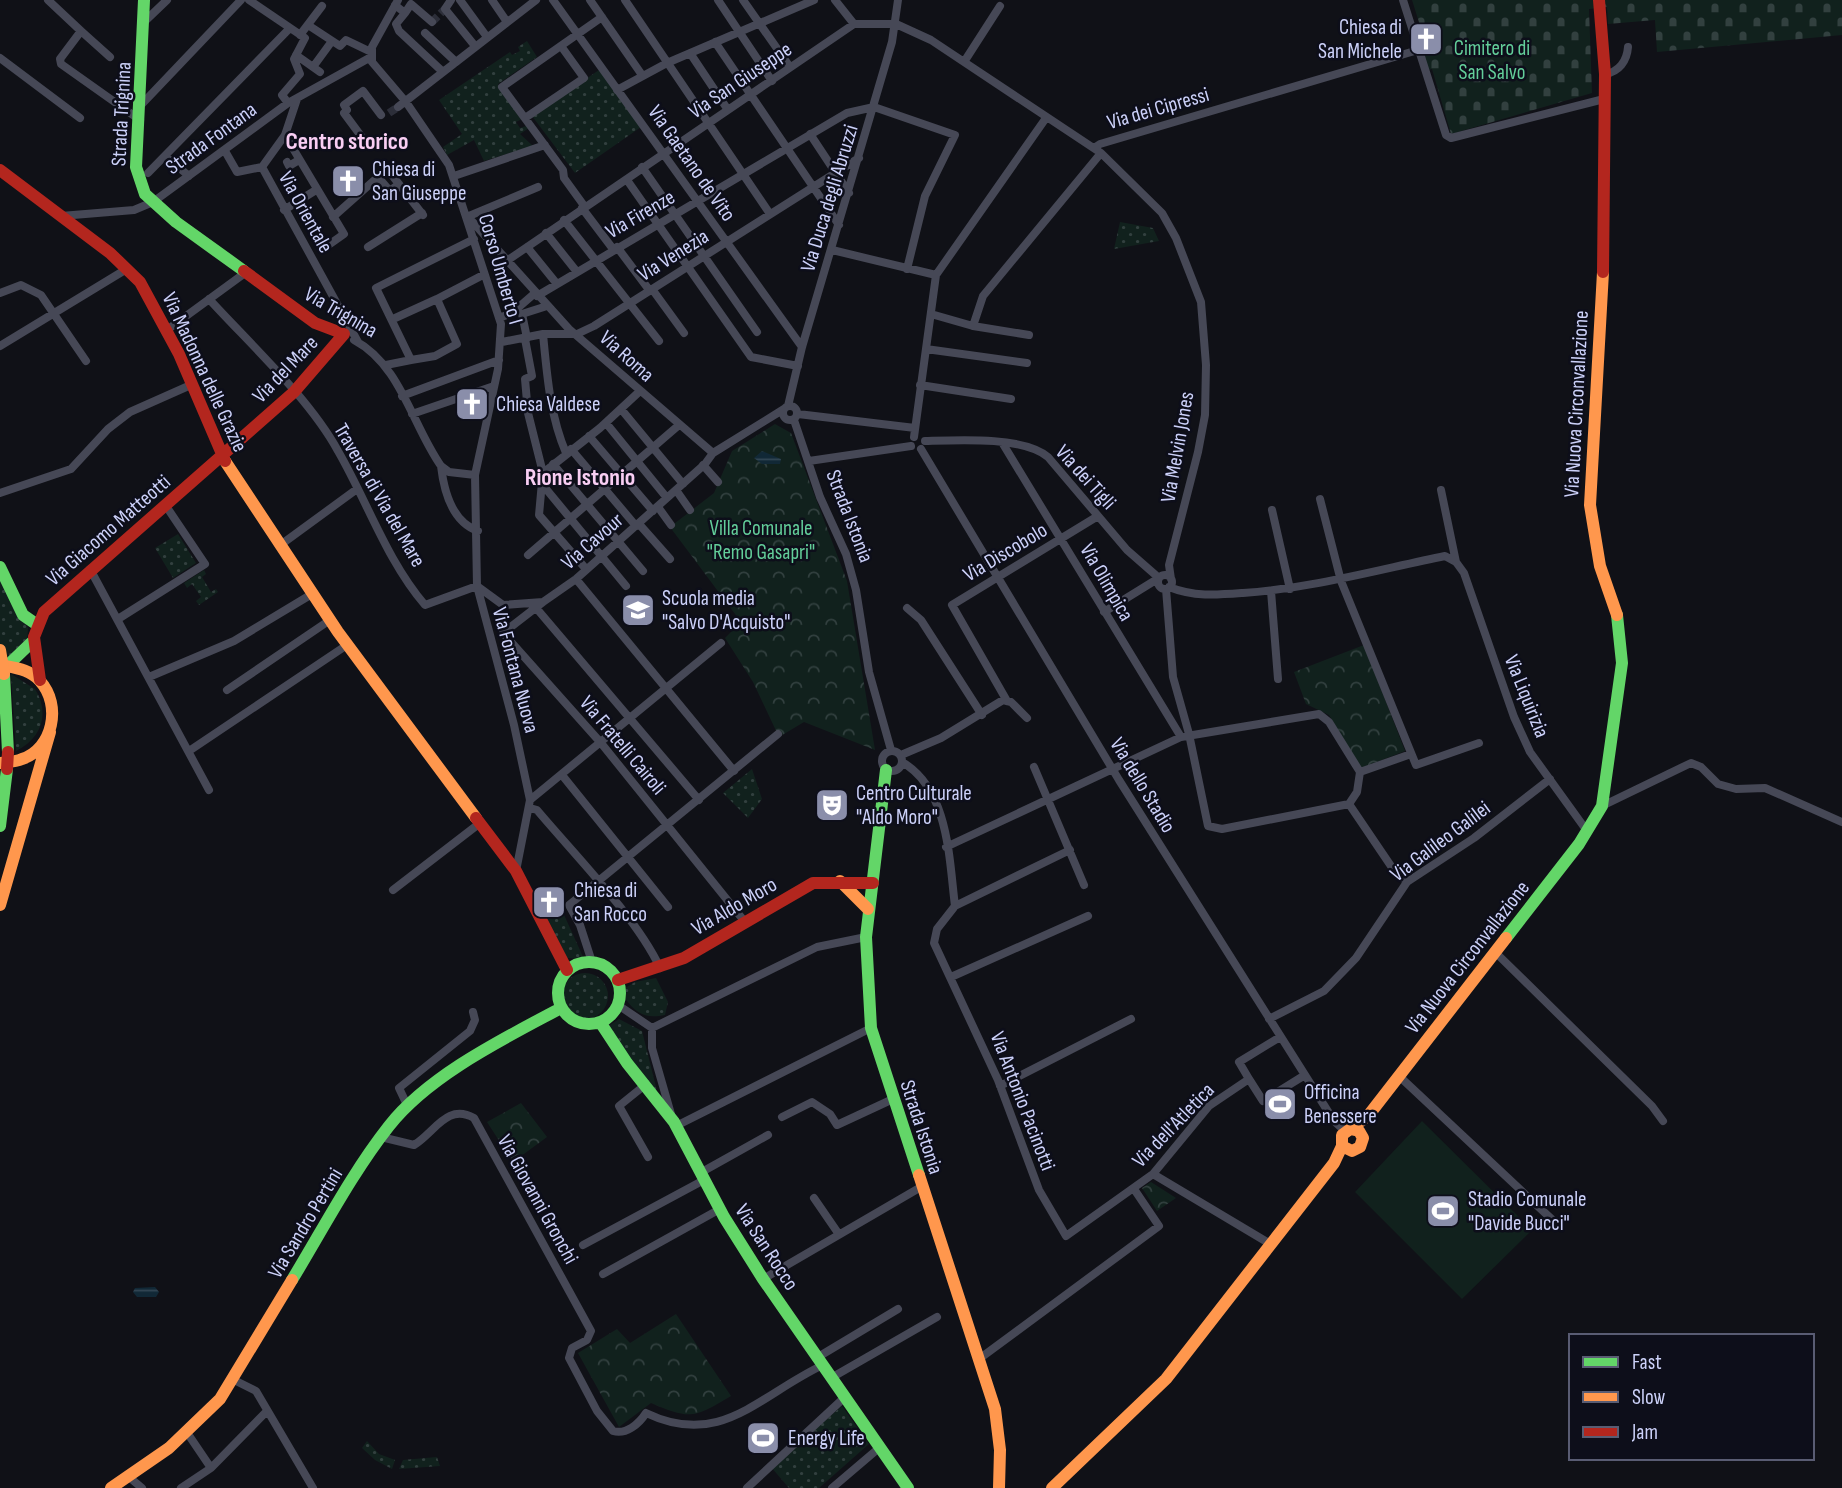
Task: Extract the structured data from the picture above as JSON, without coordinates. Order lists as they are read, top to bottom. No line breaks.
{"streets":{"street":["Via San Giuseppe","Via dei Cipressi","Strada Trignina","Strada Fontana","Via Gaetano de Vito","Via Duca degli Abruzzi","Via Orientale","Via Firenze","Via Venezia","Corso Umberto I","Via Trignina","Via Roma","Via del Mare","Via Madonna delle Grazie","Via Nuova Circonvallazione","Via Melvin Jones","Via dei Tigli","Traversa di Via del Mare","Strada Istonia","Via Giacomo Matteotti","Via Cavour","Via Discobolo","Via Olimpica","Via Fontana Nuova","Via Liquirizia","Via Fratelli Cairoli","Via dello Stadio","Via Galileo Galilei","Via Aldo Moro","Via Antonio Pacinotti","Via dell'Atletica","Via Giovanni Gronchi","Via Sandro Pertini","Via San Rocco"]},"crossings":[["Via San Giuseppe","Via Gaetano de Vito"],["Via San Giuseppe","Via Roma"],["Via dei Cipressi","Via Duca degli Abruzzi"],["Via dei Cipressi","Via Melvin Jones"],["Strada Trignina","Strada Fontana"],["Strada Trignina","Via Trignina"],["Strada Fontana","Via Orientale"],["Strada Fontana","Corso Umberto I"],["Strada Fontana","Via Trignina"],["Strada Fontana","Via Madonna delle Grazie"],["Via Gaetano de Vito","Via Duca degli Abruzzi"],["Via Gaetano de Vito","Via Firenze"],["Via Gaetano de Vito","Via Venezia"],["Via Duca degli Abruzzi","Via Firenze"],["Via Duca degli Abruzzi","Via Venezia"],["Via Orientale","Via Trignina"],["Via Firenze","Via Roma"],["Via Venezia","Via Roma"],["Corso Umberto I","Via Roma"],["Corso Umberto I","Via Fontana Nuova"],["Via Trignina","Via del Mare"],["Via Trignina","Via Fontana Nuova"],["Via Roma","Via Cavour"],["Via del Mare","Via Madonna delle Grazie"],["Via del Mare","Traversa di Via del Mare"],["Via del Mare","Via Giacomo Matteotti"],["Via Madonna delle Grazie","Via Giacomo Matteotti"],["Via Madonna delle Grazie","Via Fontana Nuova"],["Via Madonna delle Grazie","Via Aldo Moro"],["Via Madonna delle Grazie","Via Sandro Pertini"],["Via Madonna delle Grazie","Via San Rocco"],["Via Nuova Circonvallazione","Via Liquirizia"],["Via Nuova Circonvallazione","Via dello Stadio"],["Via dei Tigli","Via Discobolo"],["Via dei Tigli","Via Olimpica"],["Via dei Tigli","Via dello Stadio"],["Traversa di Via del Mare","Via Fontana Nuova"],["Strada Istonia","Via Aldo Moro"],["Via Cavour","Via Fratelli Cairoli"],["Via Discobolo","Via Olimpica"],["Via Discobolo","Via dello Stadio"],["Via Liquirizia","Via Galileo Galilei"],["Via Fratelli Cairoli","Via Aldo Moro"],["Via dello Stadio","Via Galileo Galilei"],["Via Aldo Moro","Via Sandro Pertini"],["Via Aldo Moro","Via San Rocco"],["Via Antonio Pacinotti","Via dell'Atletica"],["Via Giovanni Gronchi","Via Sandro Pertini"],["Via Giovanni Gronchi","Via San Rocco"],["Via Sandro Pertini","Via San Rocco"]],"districts":["Centro storico","Rione Istonio"],"parks":["Cimitero di San Salvo","Villa Comunale \"Remo Gasapri\""],"places":{"church":["Chiesa di San Michele","Chiesa di San Giuseppe","Chiesa Valdese","Chiesa di San Rocco"],"school or university":["Scuola media \"Salvo D'Acquisto\""],"theatre":["Centro Culturale \"Aldo Moro\""],"sports":["Officina Benessere","Stadio Comunale \"Davide Bucci\"","Energy Life"]},"legend":["Fast","Slow","Jam"]}
